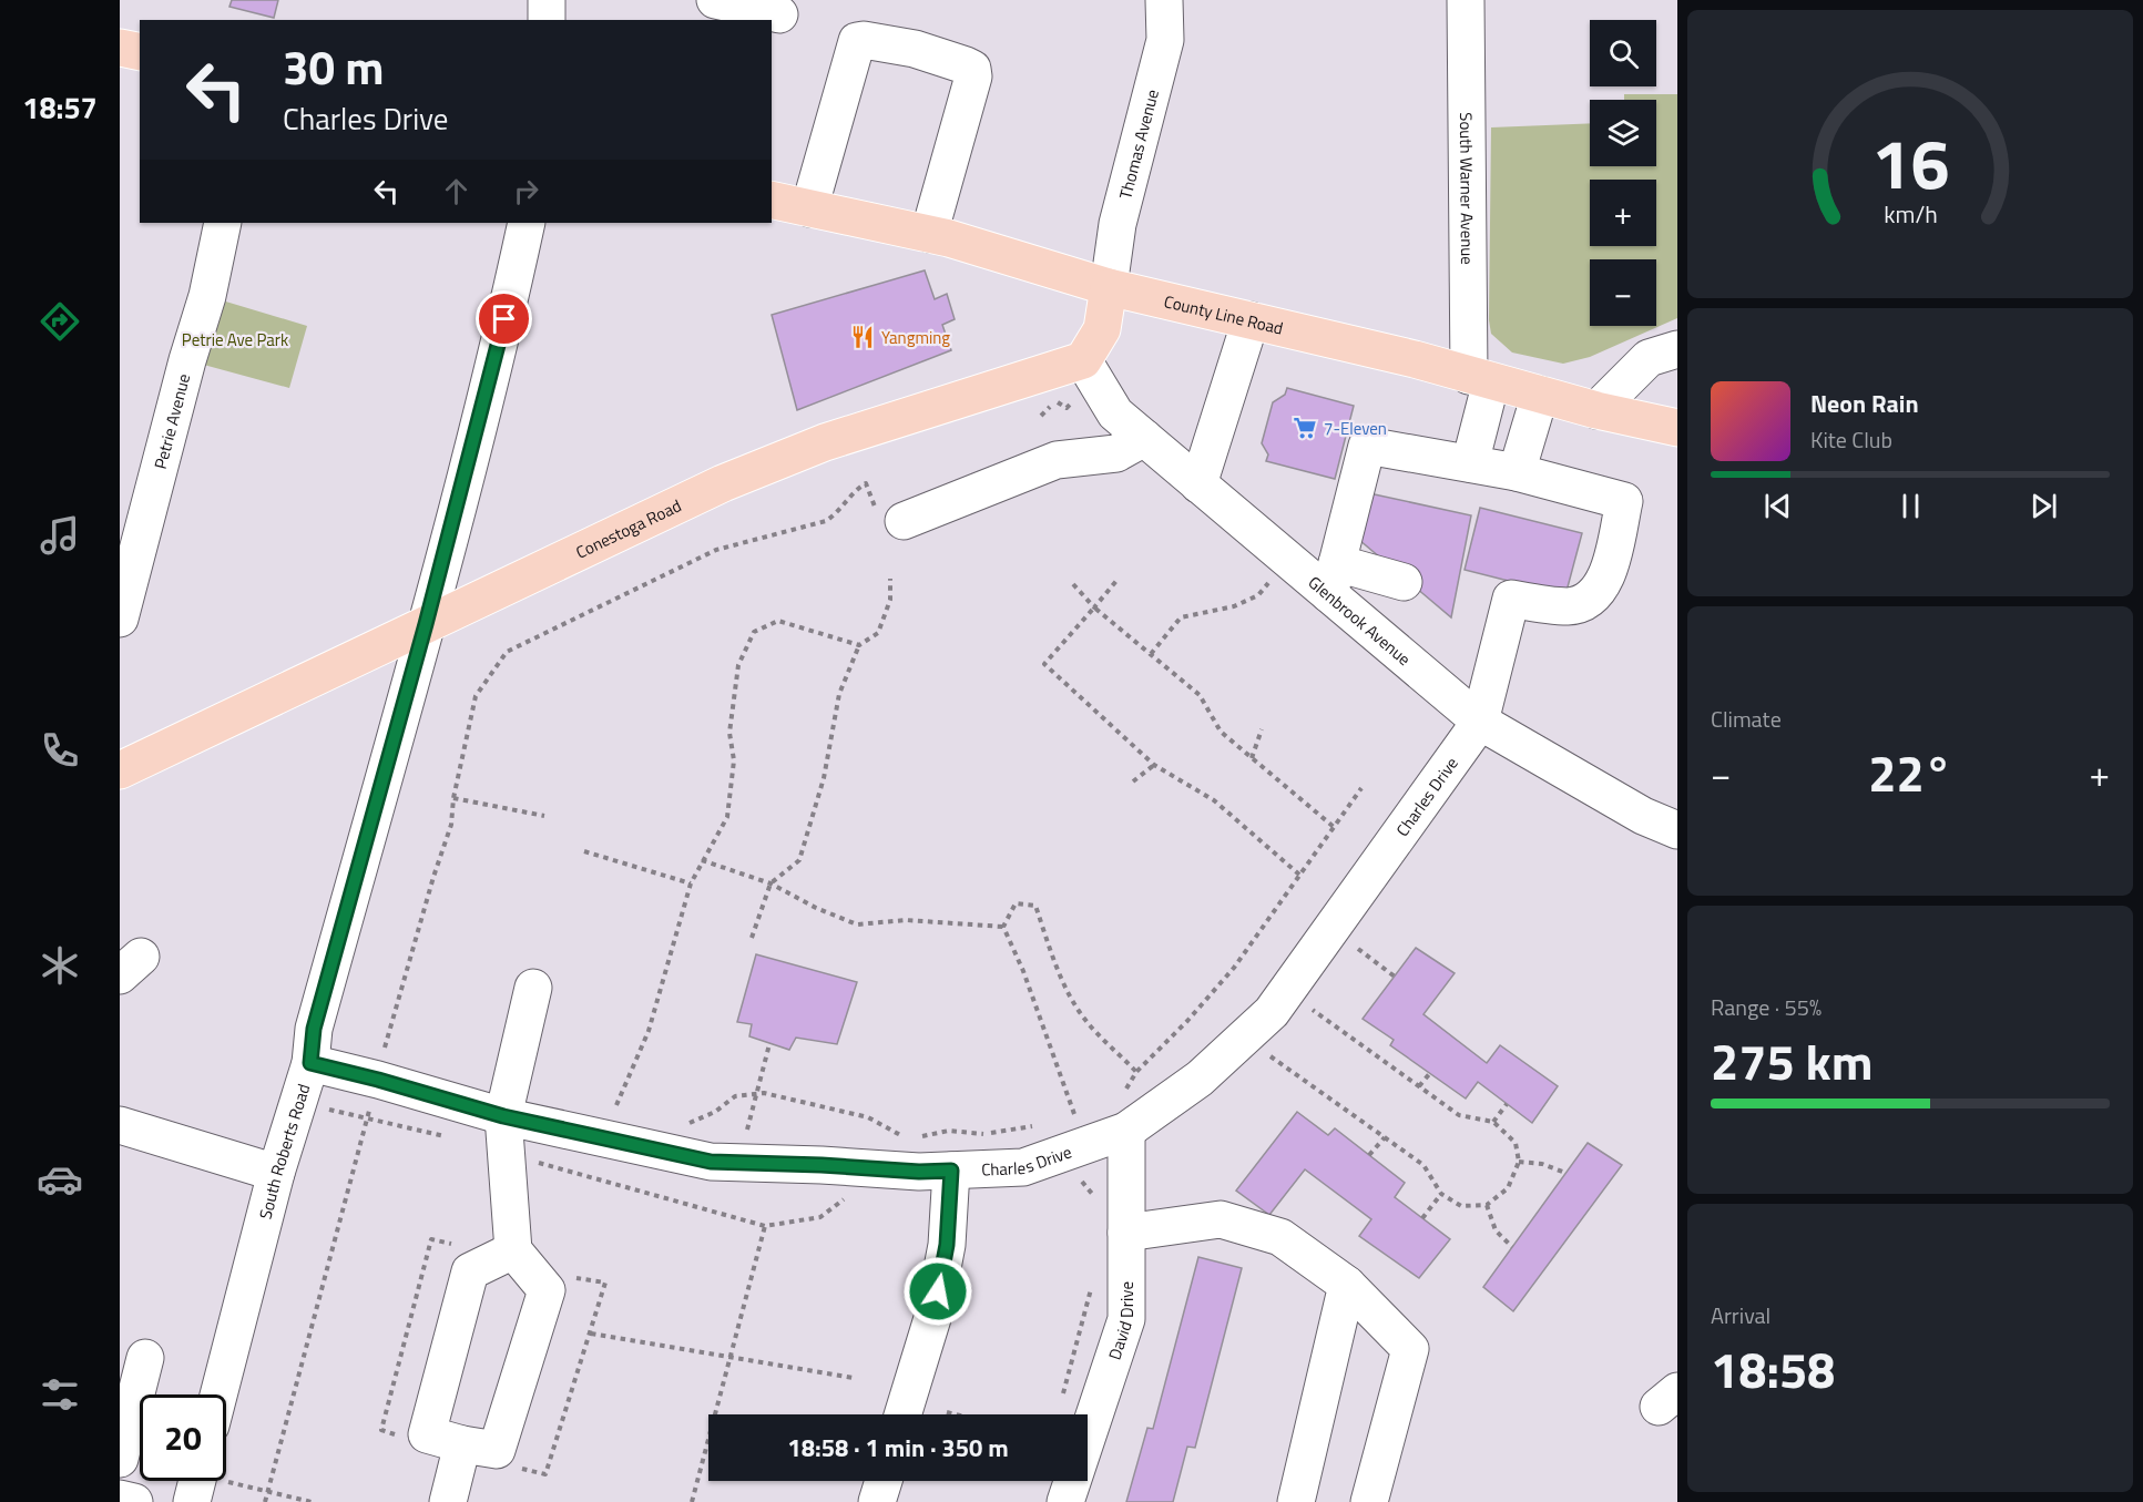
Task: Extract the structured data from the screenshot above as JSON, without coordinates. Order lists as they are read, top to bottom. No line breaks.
{"streets":{"main road":["County Line Road","Conestoga Road"],"street":["Thomas Avenue","South Warner Avenue","Petrie Avenue","Glenbrook Avenue","Charles Drive","South Roberts Road","David Drive"]},"crossings":[["Thomas Avenue","County Line Road"],["South Warner Avenue","County Line Road"],["Conestoga Road","Glenbrook Avenue"],["Conestoga Road","South Roberts Road"],["Glenbrook Avenue","Charles Drive"],["Charles Drive","South Roberts Road"],["Charles Drive","David Drive"]],"parks":["Petrie Ave Park"],"places":{"restaurant":["Yangming"],"supermarket":["7-Eleven"]},"page":{"tabs":"18:57","map_buttons":["+","−"],"turn":["30 m","Charles Drive"],"song":["Neon Rain","Kite Club"],"tile":["Climate",["Range · 55%","275 km"],["Arrival","18:58"]],"heat":["−","22°","+"],"limit":"20","trip":"18:58 · 1 min · 350 m","gauge":["16","km/h"]}}
